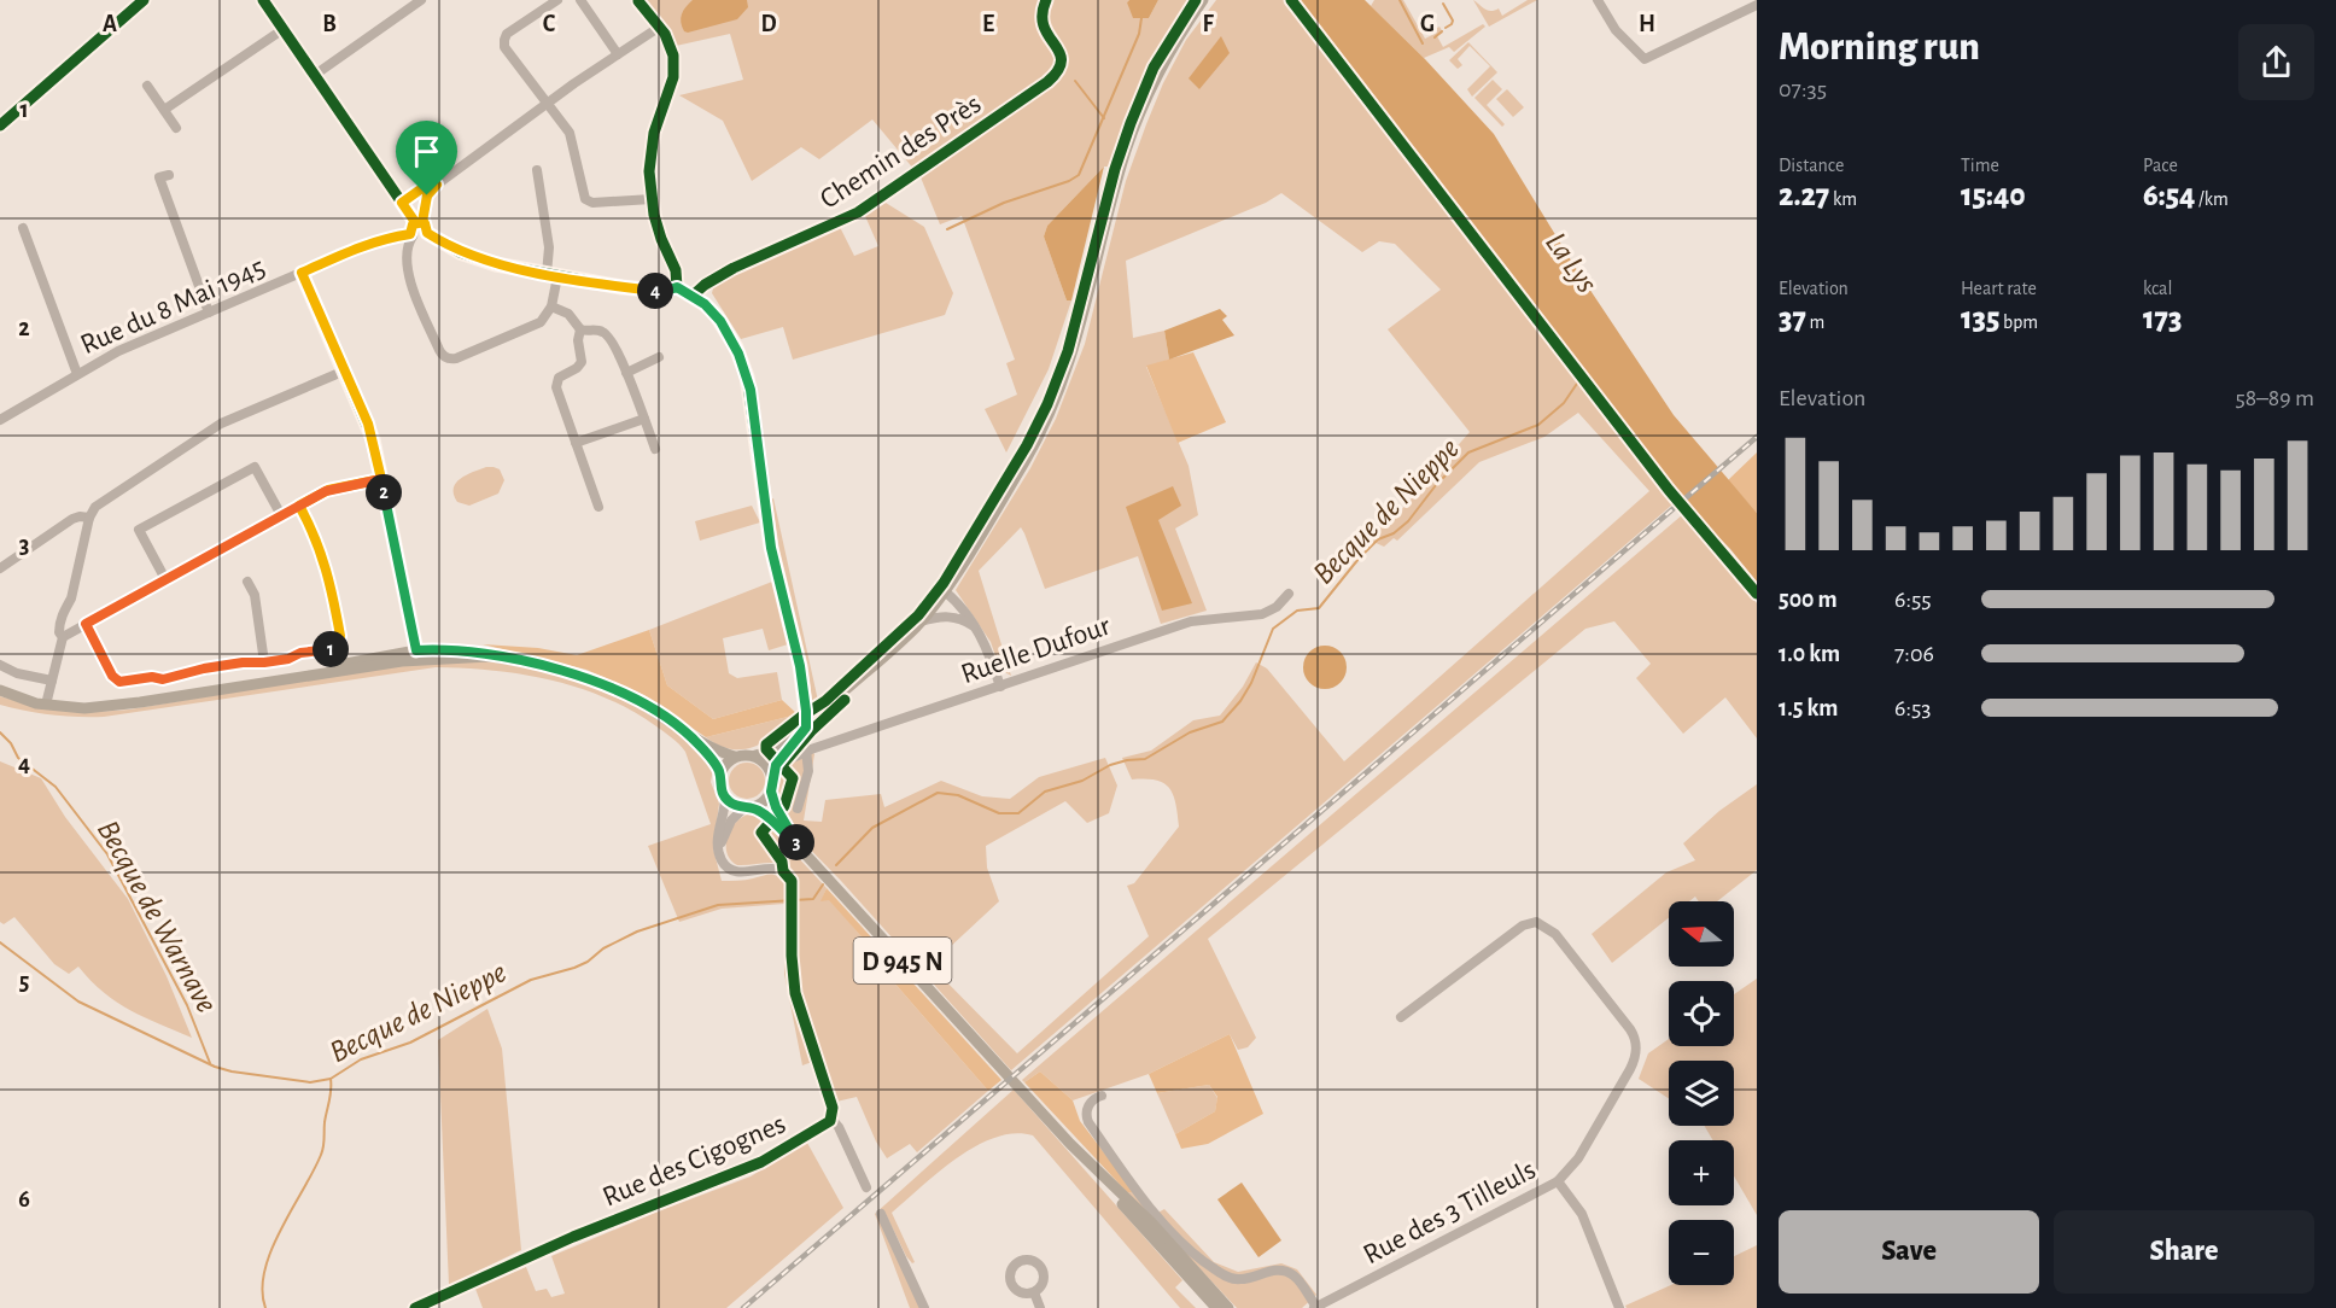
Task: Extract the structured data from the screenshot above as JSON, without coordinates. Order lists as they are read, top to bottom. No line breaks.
{"streets":{"main road":["D 945 N"],"street":["Chemin des Près","Rue du 8 Mai 1945","Ruelle Dufour","Rue des Cigognes","Rue des 3 Tilleuls"]},"water":["La Lys","Becque de Nieppe","Becque de Warnave"],"north":"left","page":{"heading":["Morning run","07:35"],"stats":[["Distance","2.27 km"],["Time","15:40"],["Pace","6:54 /km"],["Elevation","37 m"],["Heart rate","135 bpm"],["kcal","173"]],"pins":["4","2","1","3"],"chart":["Elevation","58–89 m"],"list":[{"name":"500 m","note":"6:55"},{"name":"1.0 km","note":"7:06"},{"name":"1.5 km","note":"6:53"}],"map_buttons":["+","−"],"buttons":["Save","Share"]},"grid":{"columns":["A","B","C","D","E","F","G","H"],"rows":["1","2","3","4","5","6"]}}
